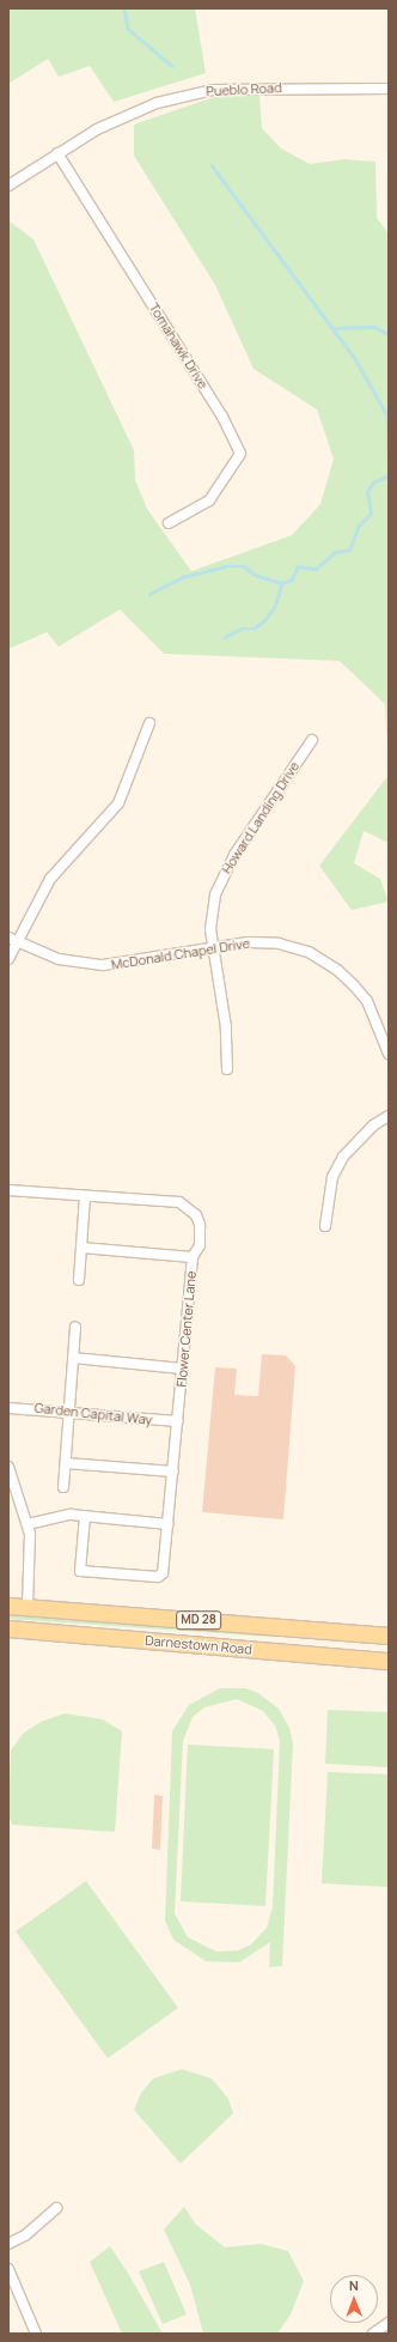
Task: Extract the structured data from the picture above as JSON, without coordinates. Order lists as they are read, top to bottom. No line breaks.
{"streets":{"main road":["MD 28","Darnestown Road"],"street":["Pueblo Road","Tomahawk Drive","Howard Landing Drive","McDonald Chapel Drive","Flower Center Lane","Garden Capital Way"]},"crossings":[["Pueblo Road","Tomahawk Drive"],["Howard Landing Drive","McDonald Chapel Drive"],["Flower Center Lane","Garden Capital Way"]],"north":"top"}
